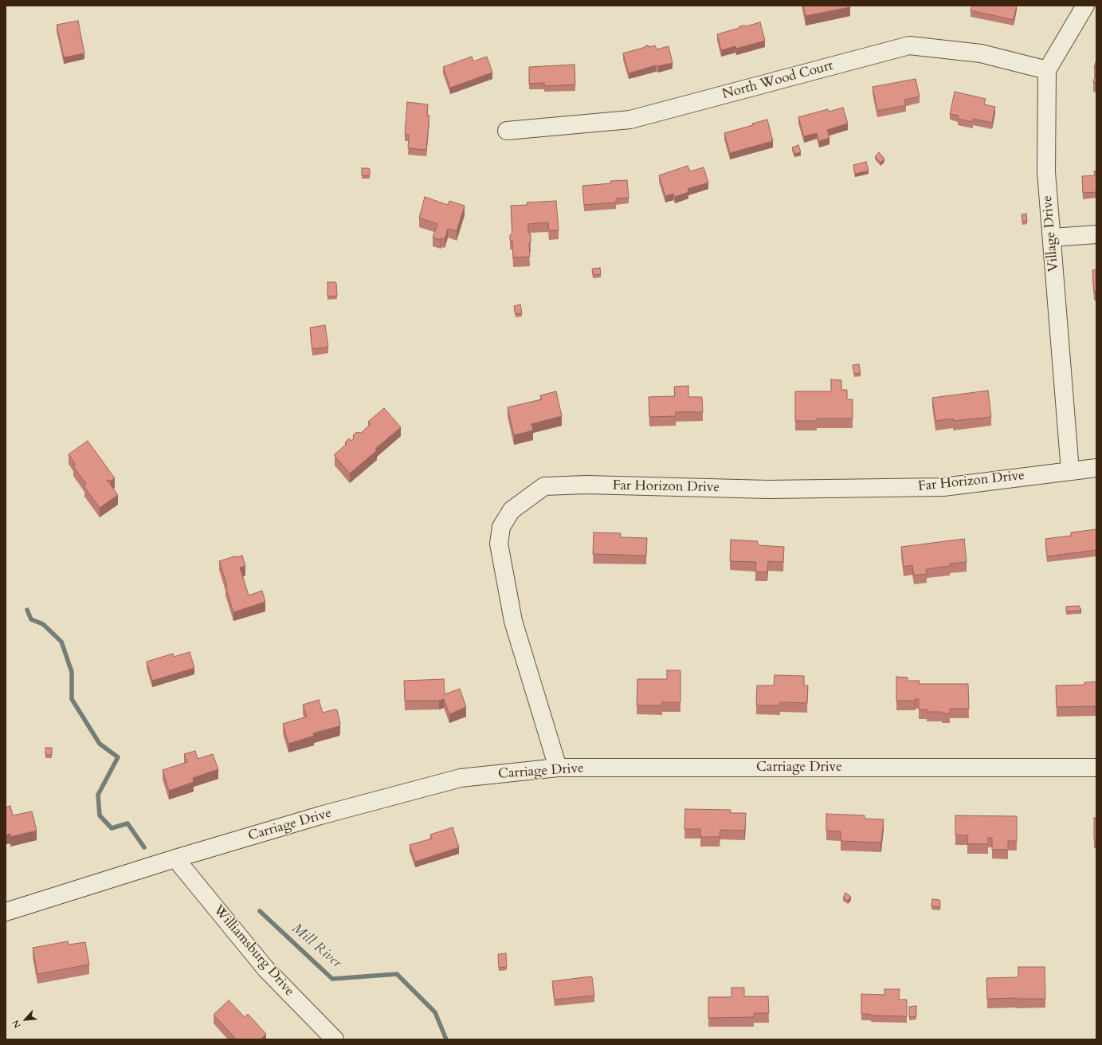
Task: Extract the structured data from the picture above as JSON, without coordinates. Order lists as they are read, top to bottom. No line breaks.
{"streets":{"street":["North Wood Court","Village Drive","Far Horizon Drive","Carriage Drive","Williamsburg Drive"]},"crossings":[["North Wood Court","Village Drive"],["Village Drive","Far Horizon Drive"],["Far Horizon Drive","Carriage Drive"],["Carriage Drive","Williamsburg Drive"]],"water":["Mill River"],"north":"bottom left"}
